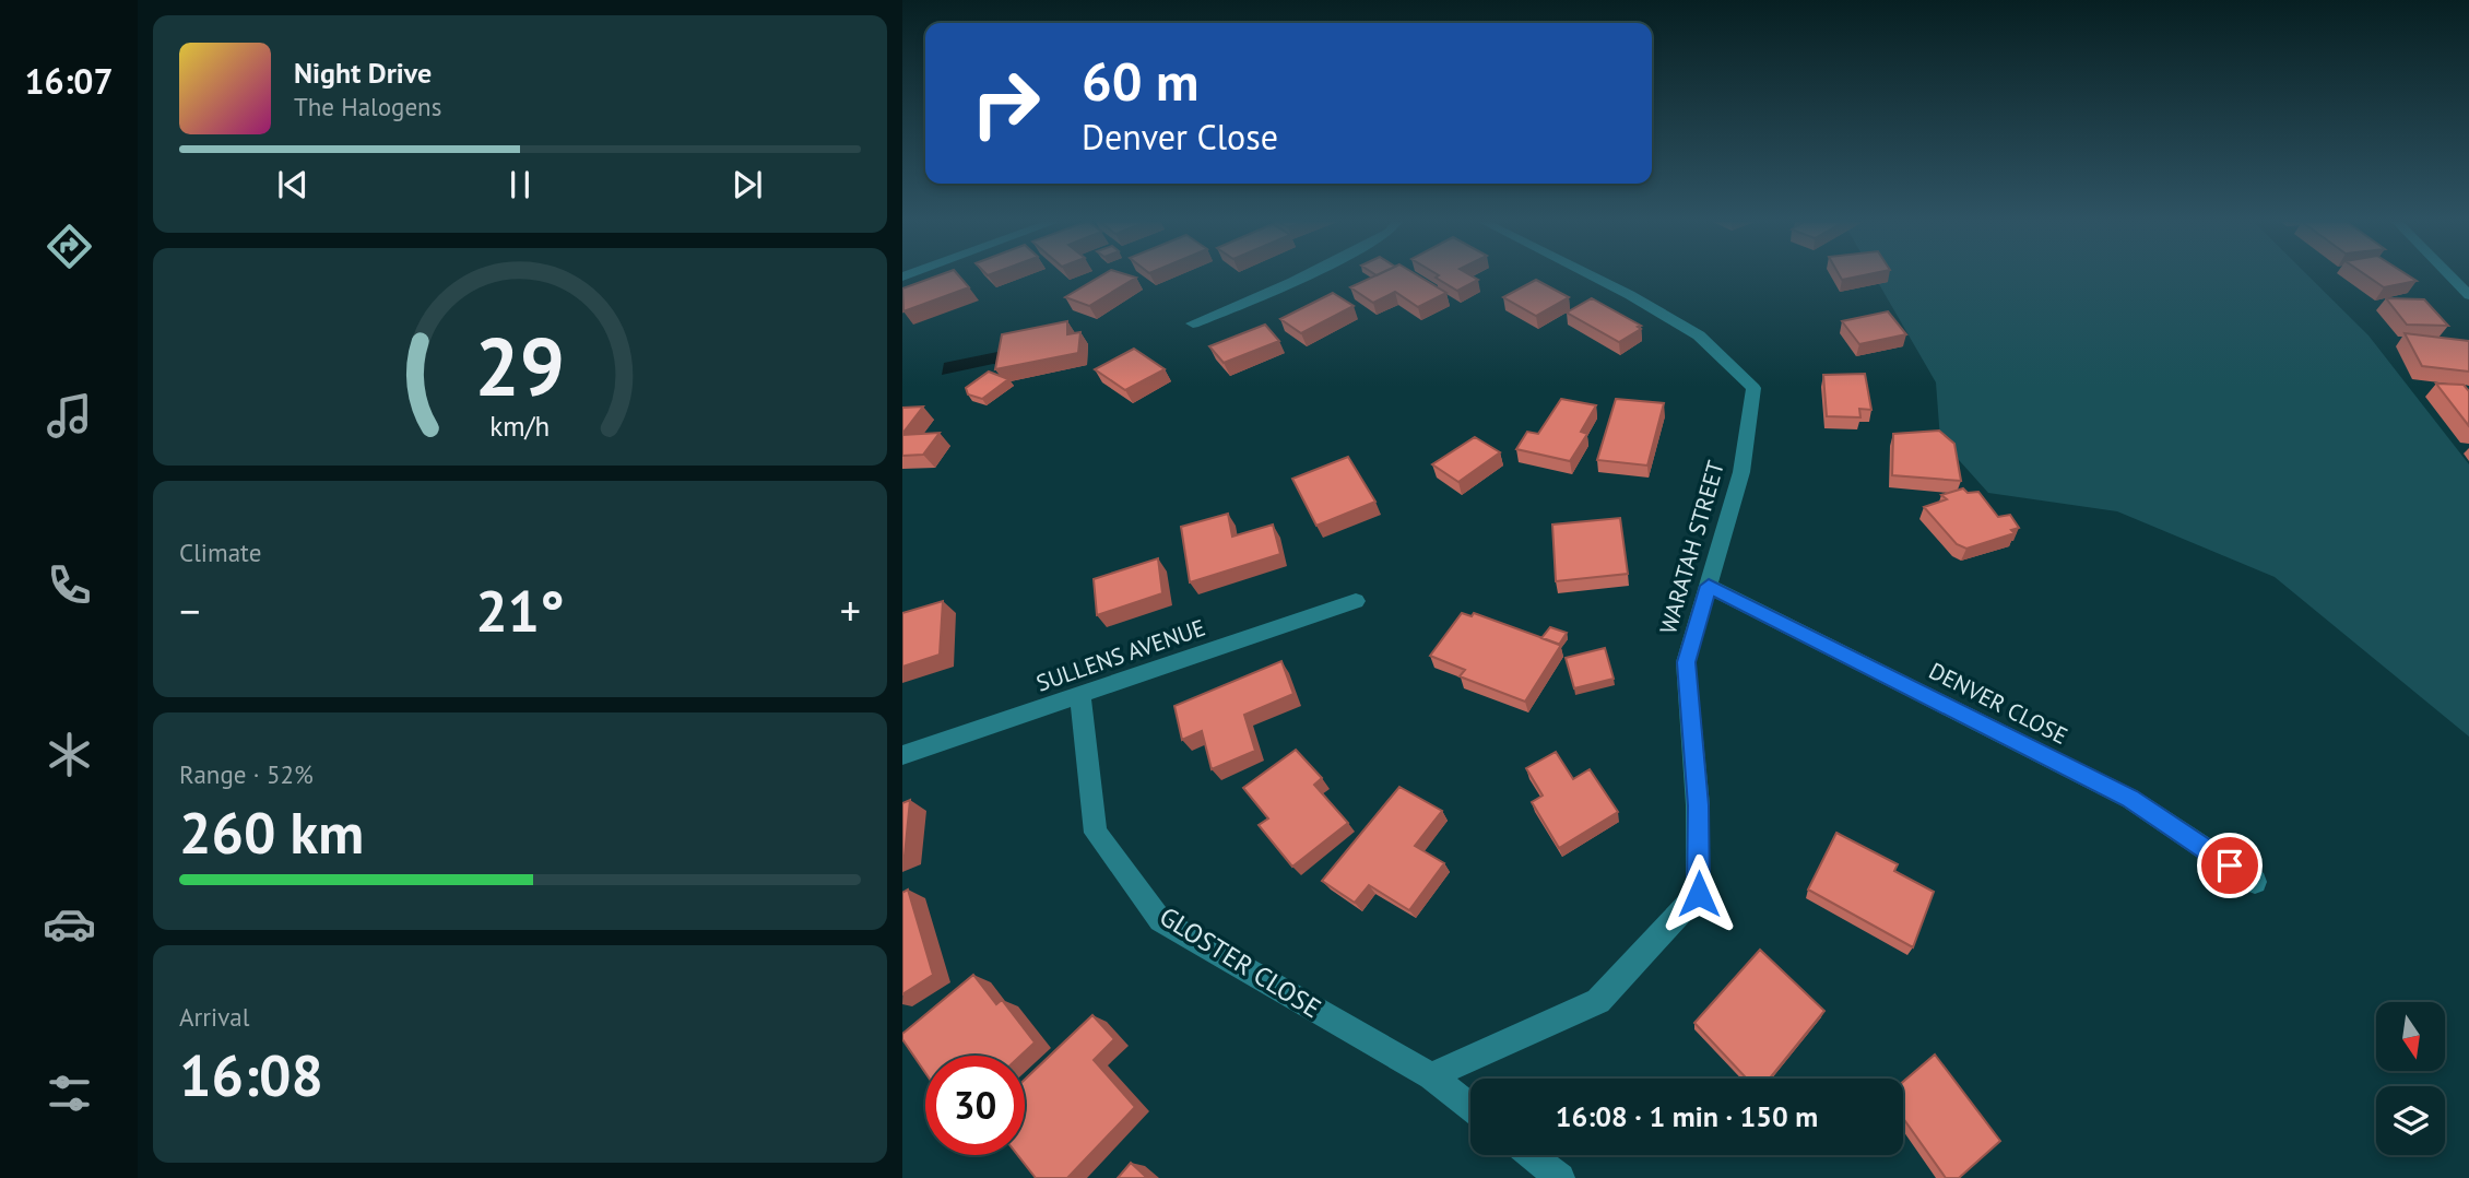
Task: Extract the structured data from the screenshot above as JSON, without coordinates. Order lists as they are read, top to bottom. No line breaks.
{"streets":{"street":["WARATAH STREET","SULLENS AVENUE","DENVER CLOSE","GLOSTER CLOSE"]},"crossings":[["WARATAH STREET","DENVER CLOSE"],["WARATAH STREET","GLOSTER CLOSE"],["SULLENS AVENUE","GLOSTER CLOSE"]],"north":"bottom","page":{"tabs":"16:07","turn":["60 m","Denver Close"],"song":["Night Drive","The Halogens"],"tile":["Climate",["Range · 52%","260 km"],["Arrival","16:08"]],"heat":["−","21°","+"],"limit":"30","trip":"16:08 · 1 min · 150 m","gauge":["29","km/h"]}}
